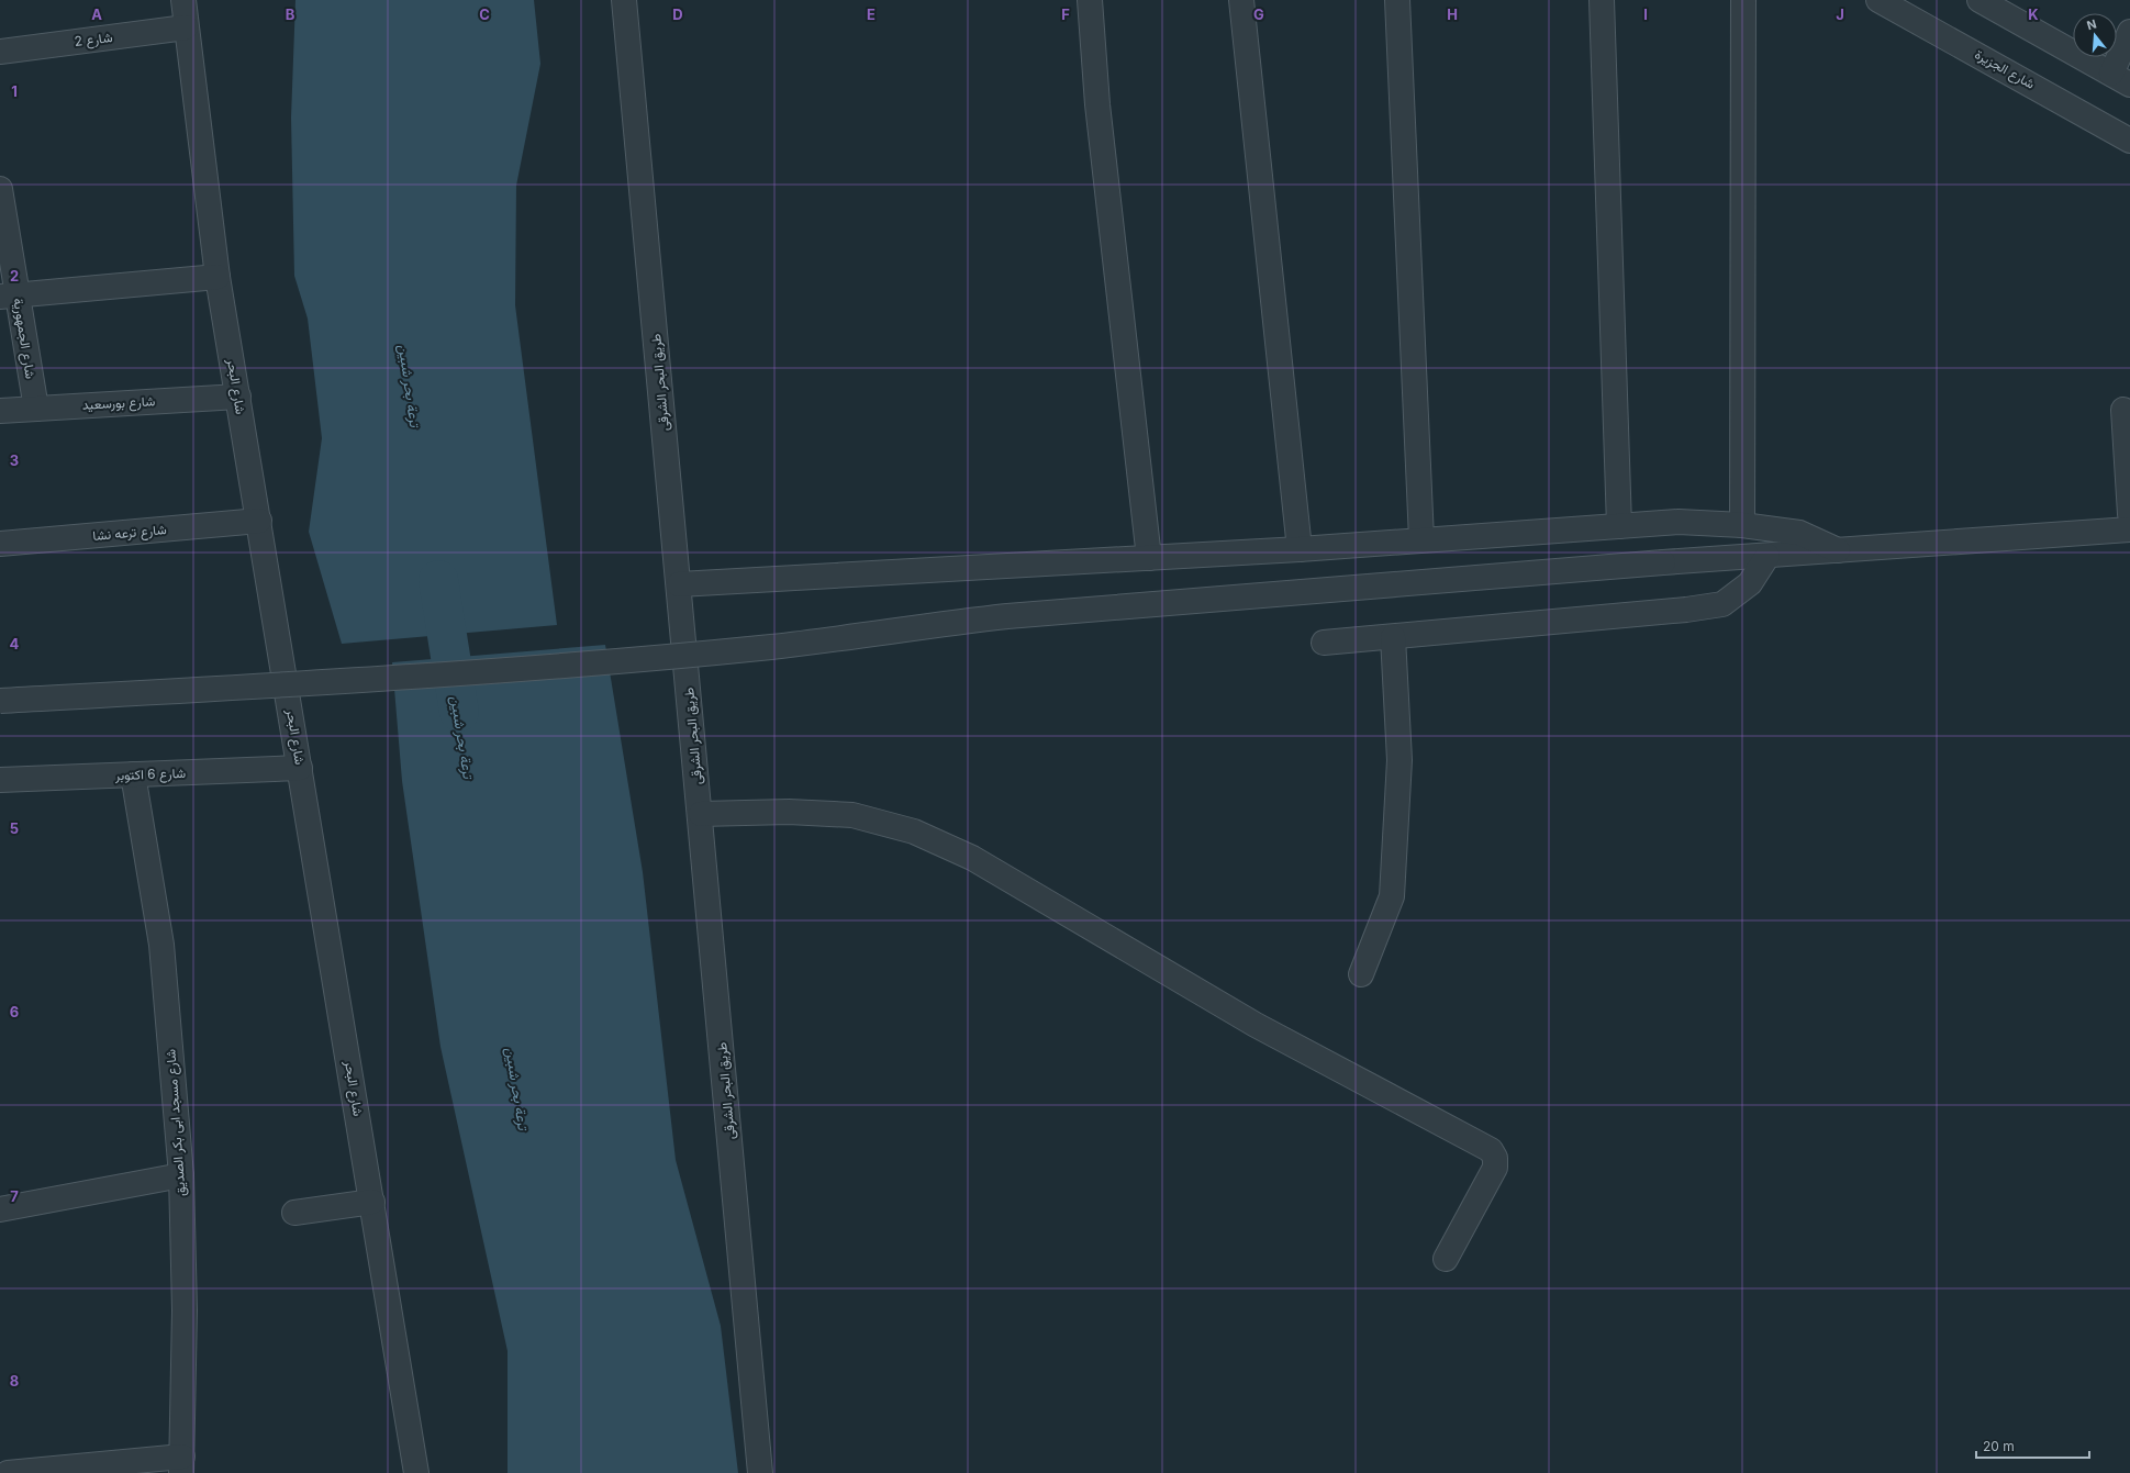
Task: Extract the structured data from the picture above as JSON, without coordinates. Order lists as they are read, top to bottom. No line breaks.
{"streets":{"street":["شارع 2","شارع الجزيرة","شارع الجمهورية","طريق البحر الشرقى","شارع البحر","شارع بورسعيد","شارع ترعه نشا","شارع 6 اكتوبر","شارع مسجد ابى بكر الصديق"]},"crossings":[["شارع 2","شارع البحر"],["شارع الجمهورية","شارع بورسعيد"],["شارع البحر","شارع بورسعيد"],["شارع البحر","شارع ترعه نشا"],["شارع البحر","شارع 6 اكتوبر"],["شارع 6 اكتوبر","شارع مسجد ابى بكر الصديق"]],"water":["ترعة بحر شبين"],"scale_bar":"20 m","north":"top","grid":{"columns":["A","B","C","D","E","F","G","H","I","J","K"],"rows":["1","2","3","4","5","6","7","8"]}}
